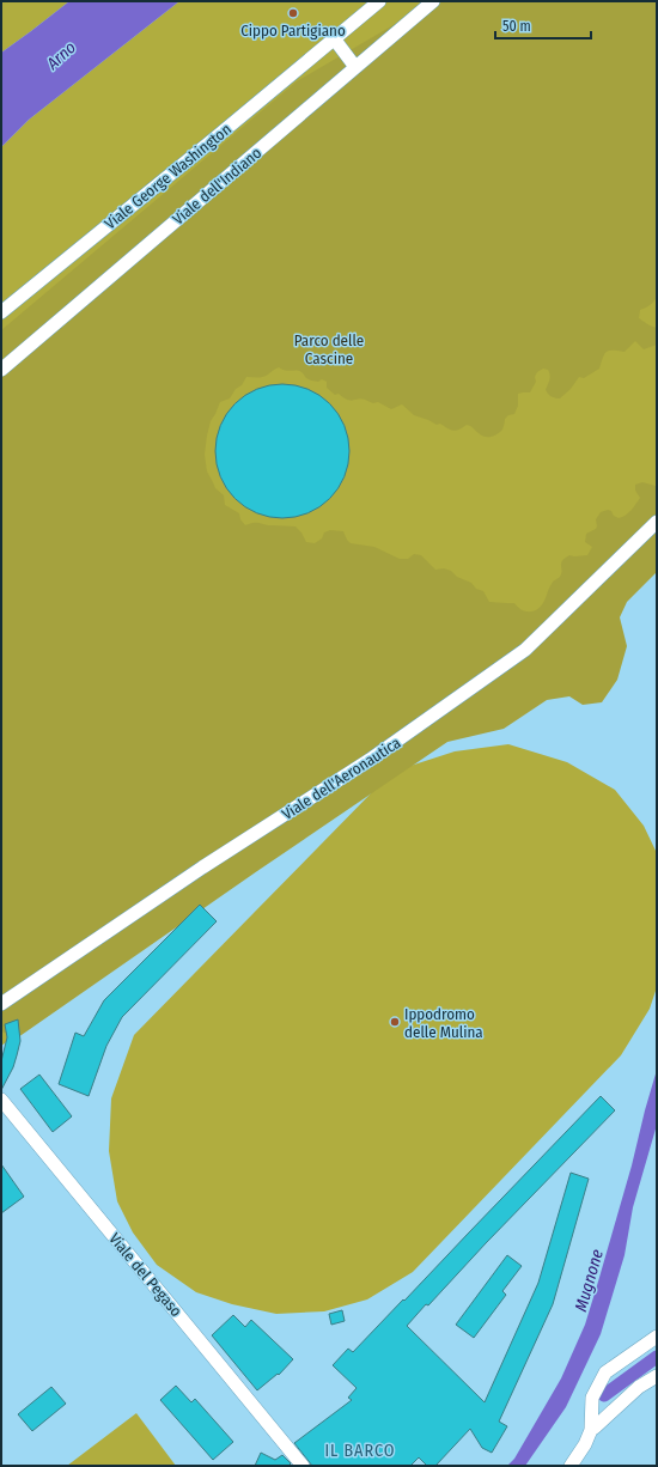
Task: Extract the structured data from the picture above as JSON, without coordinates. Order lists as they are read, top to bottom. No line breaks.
{"streets":{"street":["Viale George Washington","Viale dell'Indiano","Viale dell'Aeronautica","Viale del Pegaso"]},"districts":["IL BARCO"],"water":["Arno","Mugnone"],"parks":["Parco delle Cascine"],"places":["Cippo Partigiano","Ippodromo delle Mulina"],"scale_bar":"50 m"}
